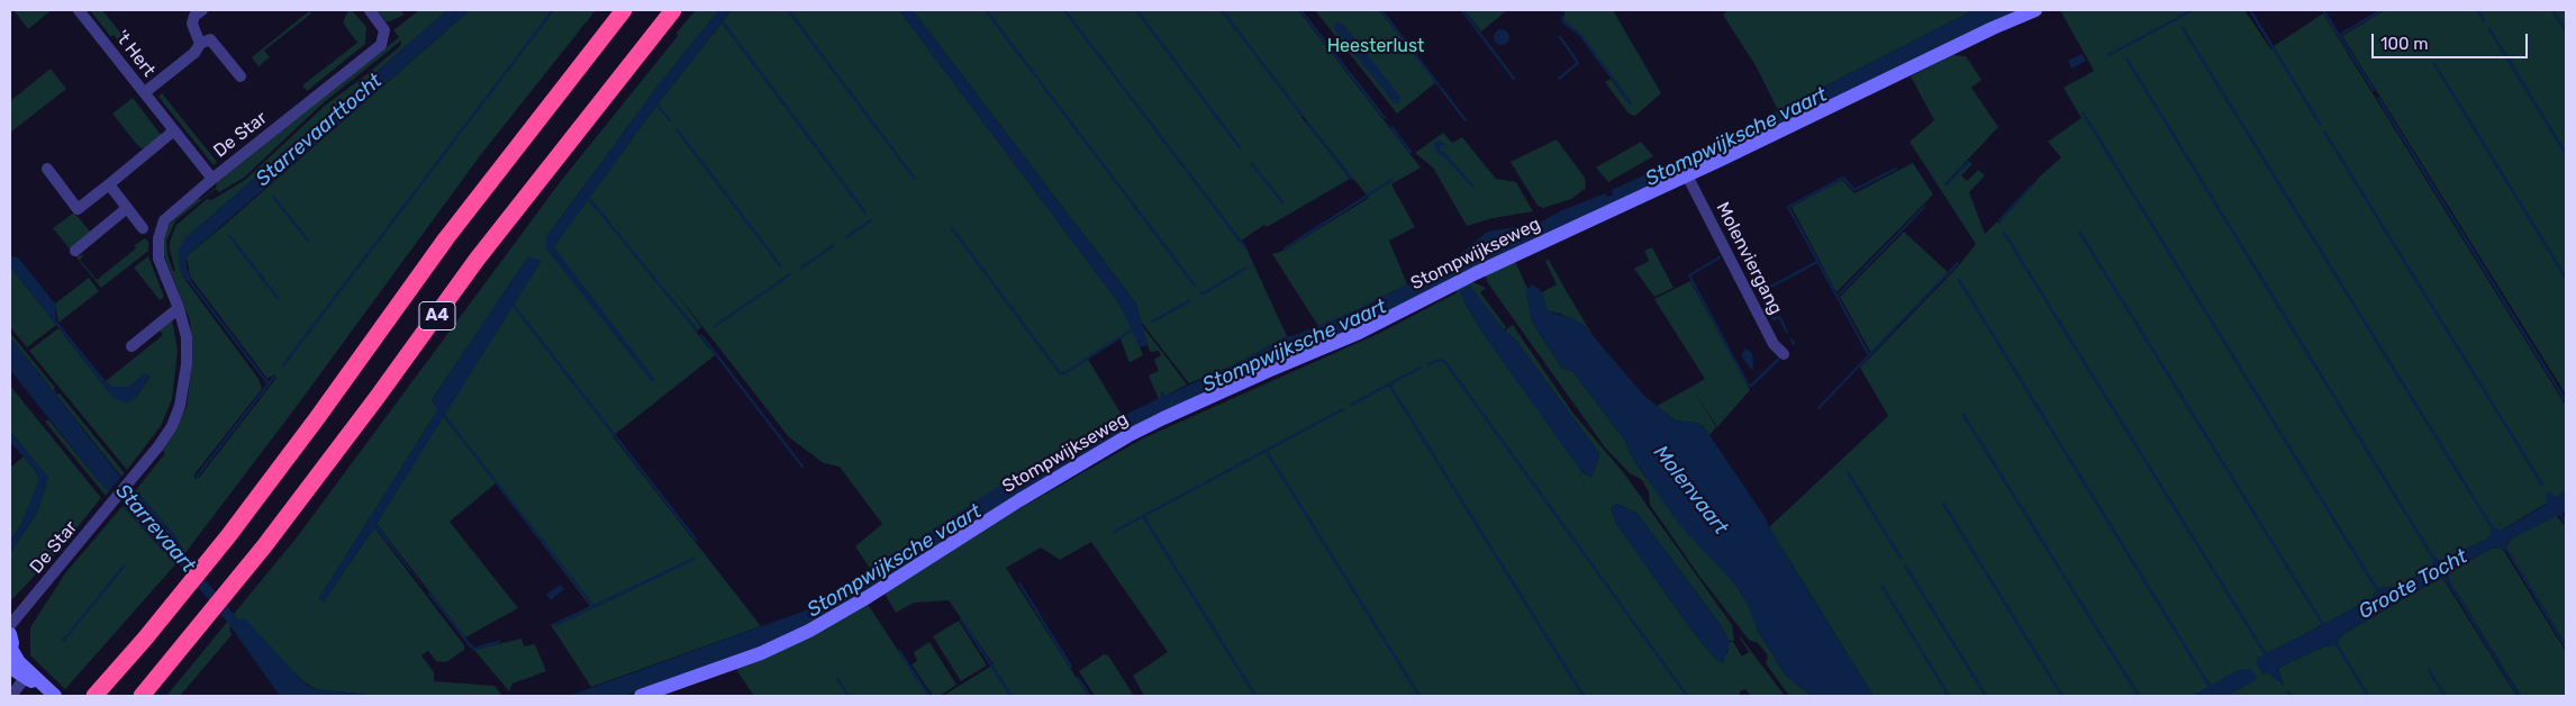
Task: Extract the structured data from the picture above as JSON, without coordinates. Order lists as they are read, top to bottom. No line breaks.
{"streets":{"highway":["A4"],"street":["'t Hert","De Star","Stompwijkseweg","Molenviergang"]},"crossings":[["'t Hert","De Star"],["Stompwijkseweg","Molenviergang"]],"water":["Starrevaarttocht","Stompwijksche vaart","Molenvaart","Starrevaart","Groote Tocht"],"parks":["Heesterlust"],"scale_bar":"100 m"}
